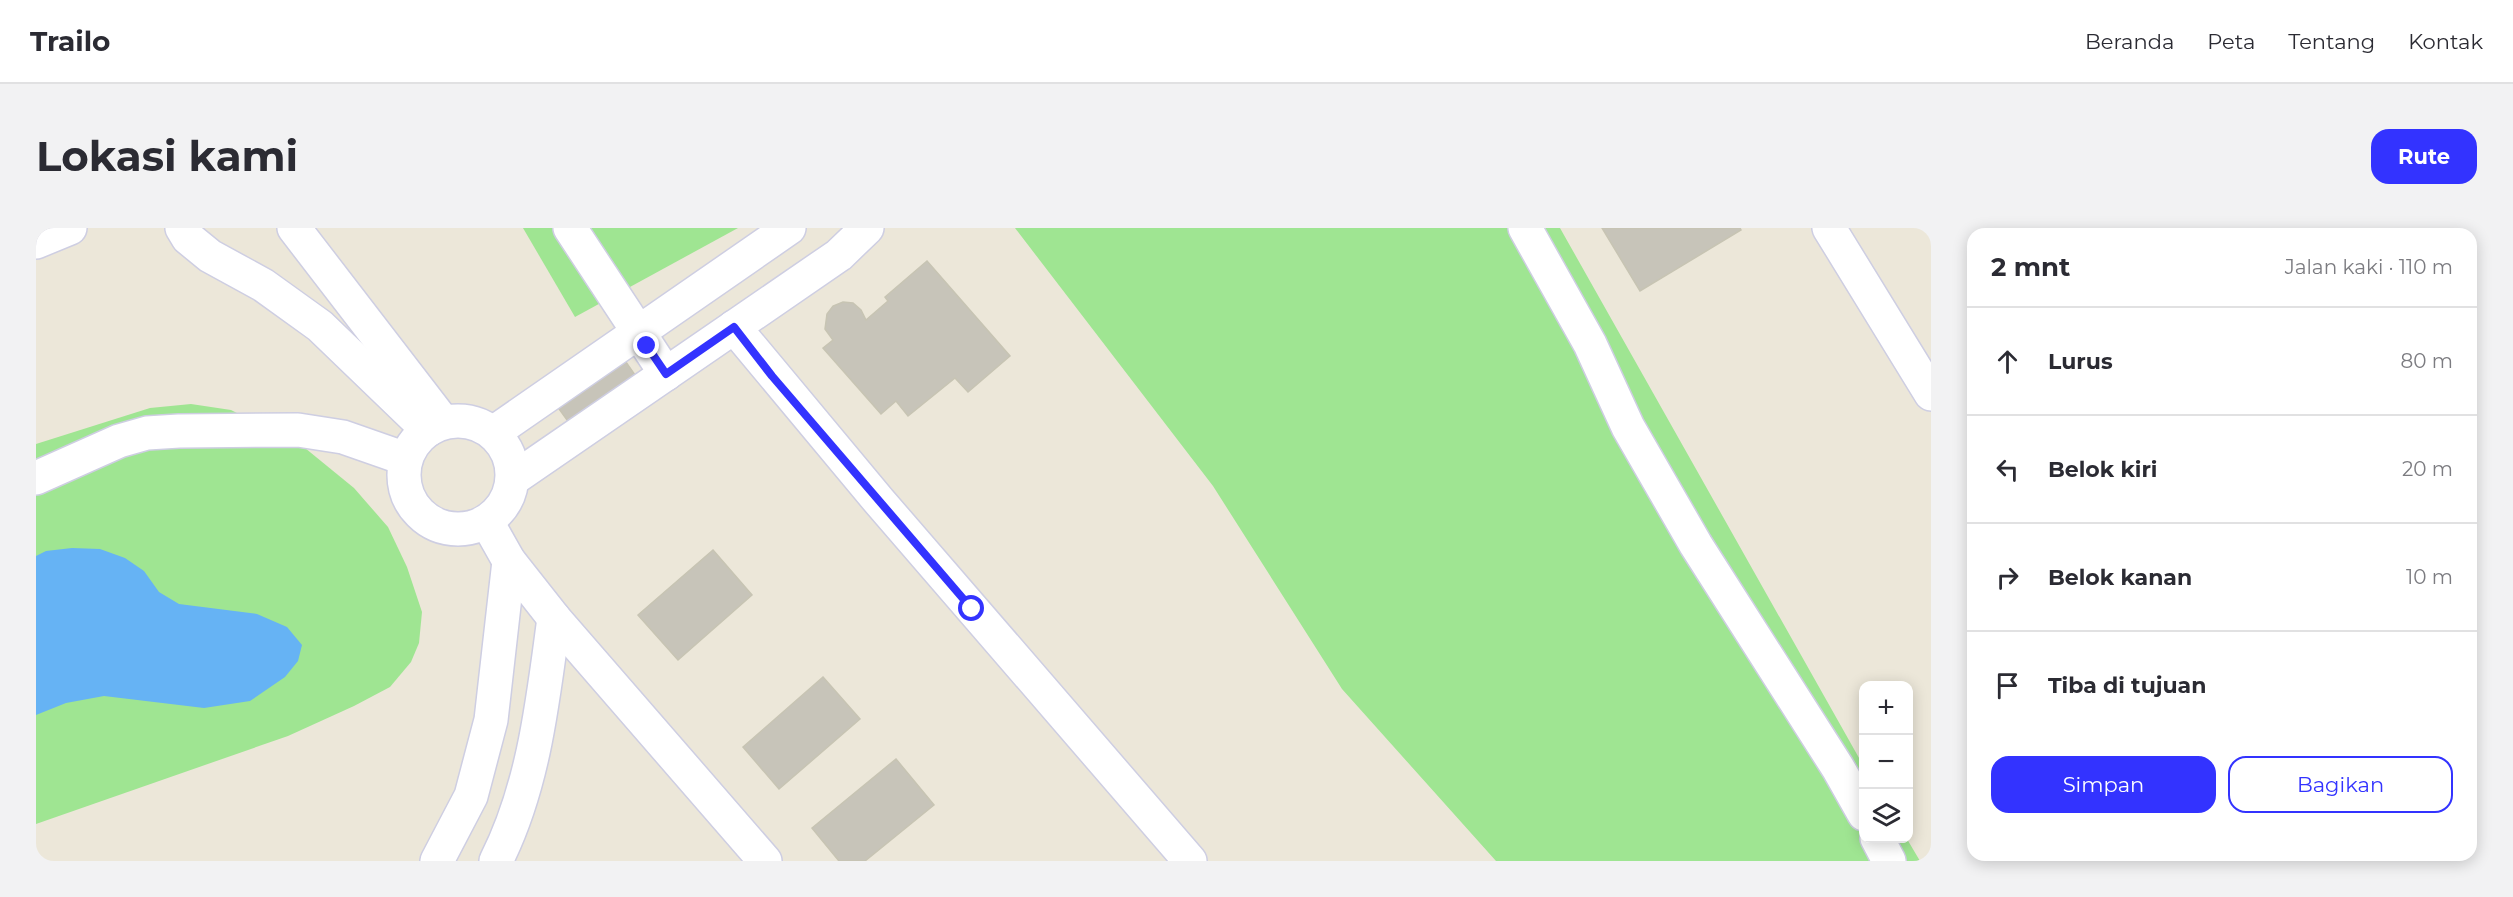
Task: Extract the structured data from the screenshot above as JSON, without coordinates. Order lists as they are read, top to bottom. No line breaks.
{"page":{"header":"Trailo","nav":["Beranda","Peta","Tentang","Kontak"],"buttons":["Rute",["Simpan","Bagikan"]],"title":"Lokasi kami","heading":["2 mnt","Jalan kaki · 110 m"],"list":[["Lurus","80 m"],["Belok kiri","20 m"],["Belok kanan","10 m"],"Tiba di tujuan"],"map_buttons":["+","−"]}}
